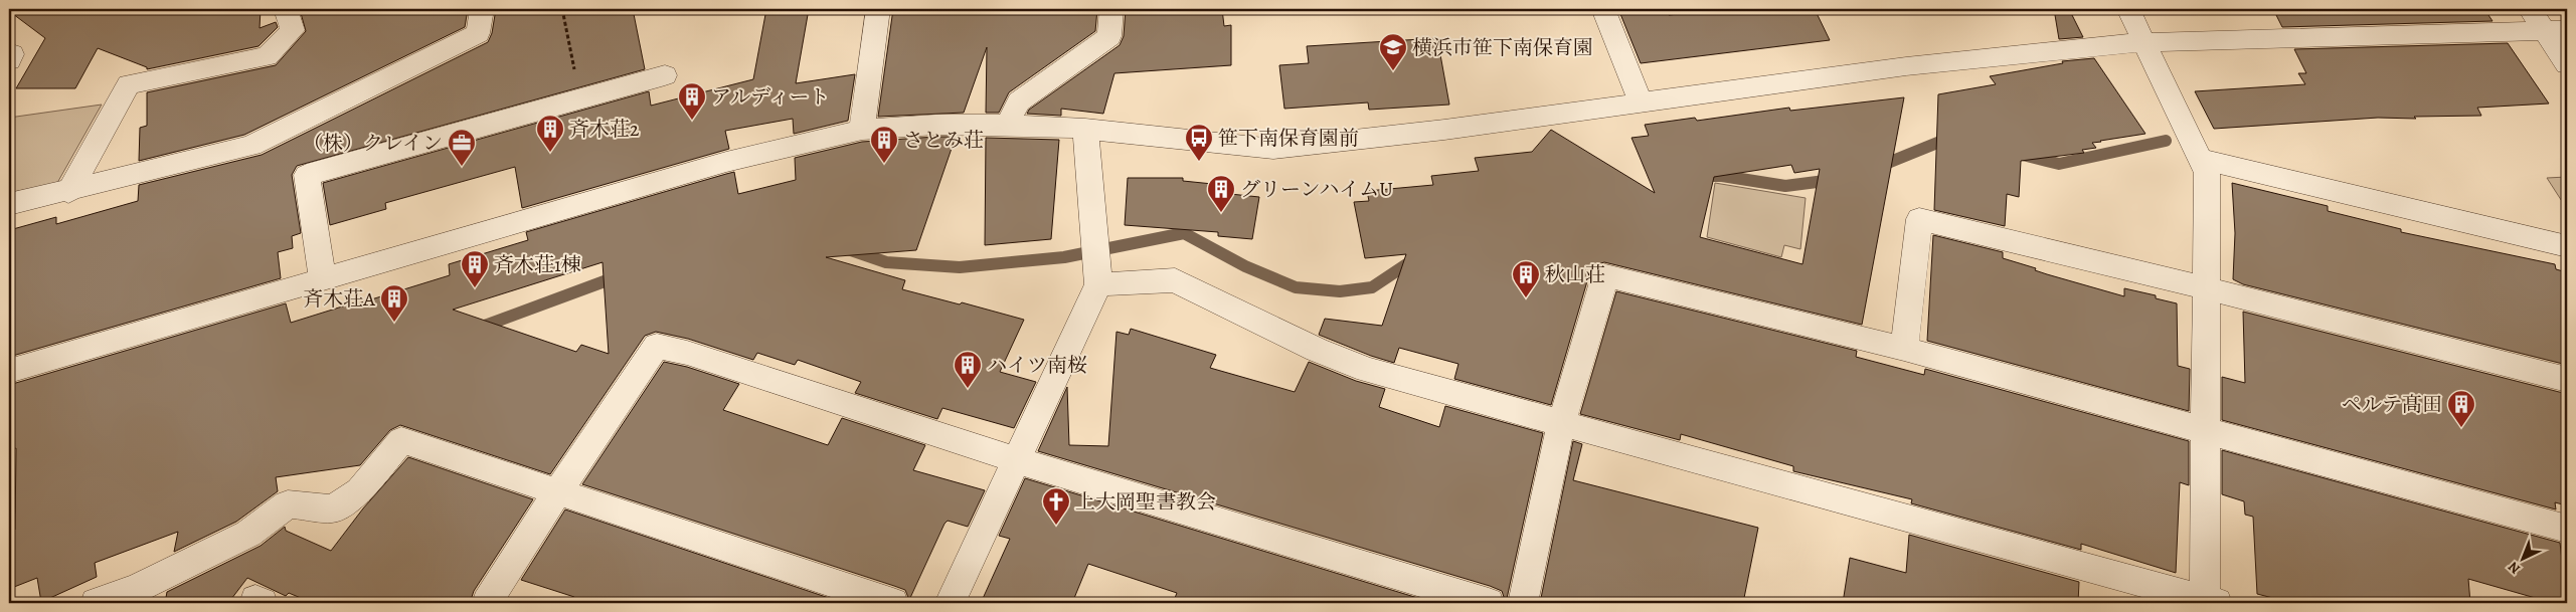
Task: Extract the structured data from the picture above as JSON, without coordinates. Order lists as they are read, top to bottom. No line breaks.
{"places":{"school or university":["横浜市笹下南保育園"],"building":["アルディート","斉木荘2","さとみ荘","グリーンハイムU","斉木荘1棟","秋山荘","斉木荘A","ハイツ南桜","ペルテ髙田"],"bus stop":["笹下南保育園前"],"office":["（株）クレイン"],"church":["上大岡聖書教会"]},"north":"bottom left"}
